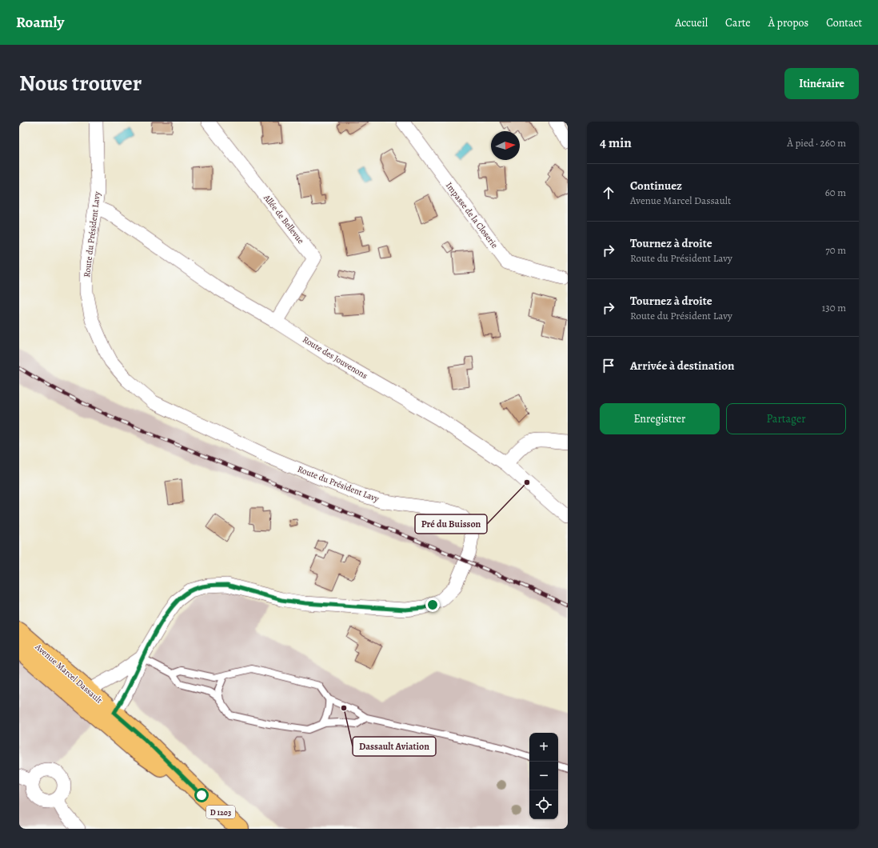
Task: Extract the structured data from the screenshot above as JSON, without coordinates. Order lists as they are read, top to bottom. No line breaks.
{"streets":{"main road":["Avenue Marcel Dassault","D 1203"],"street":["Impasse de la Closerie","Allée de Bellevue","Route du Président Lavy","Route des Jouvenons"]},"crossings":[["Allée de Bellevue","Route des Jouvenons"],["Route du Président Lavy","Route des Jouvenons"],["Route du Président Lavy","Avenue Marcel Dassault"]],"places":["Pré du Buisson","Dassault Aviation"],"north":"right","page":{"header":"Roamly","nav":["Accueil","Carte","À propos","Contact"],"title":"Nous trouver","buttons":["Itinéraire",["Enregistrer","Partager"]],"heading":["4 min","À pied · 260 m"],"list":[["Continuez","Avenue Marcel Dassault","60 m"],["Tournez à droite","Route du Président Lavy","70 m"],["Tournez à droite","Route du Président Lavy","130 m"],"Arrivée à destination"],"map_buttons":["+","−"]}}
